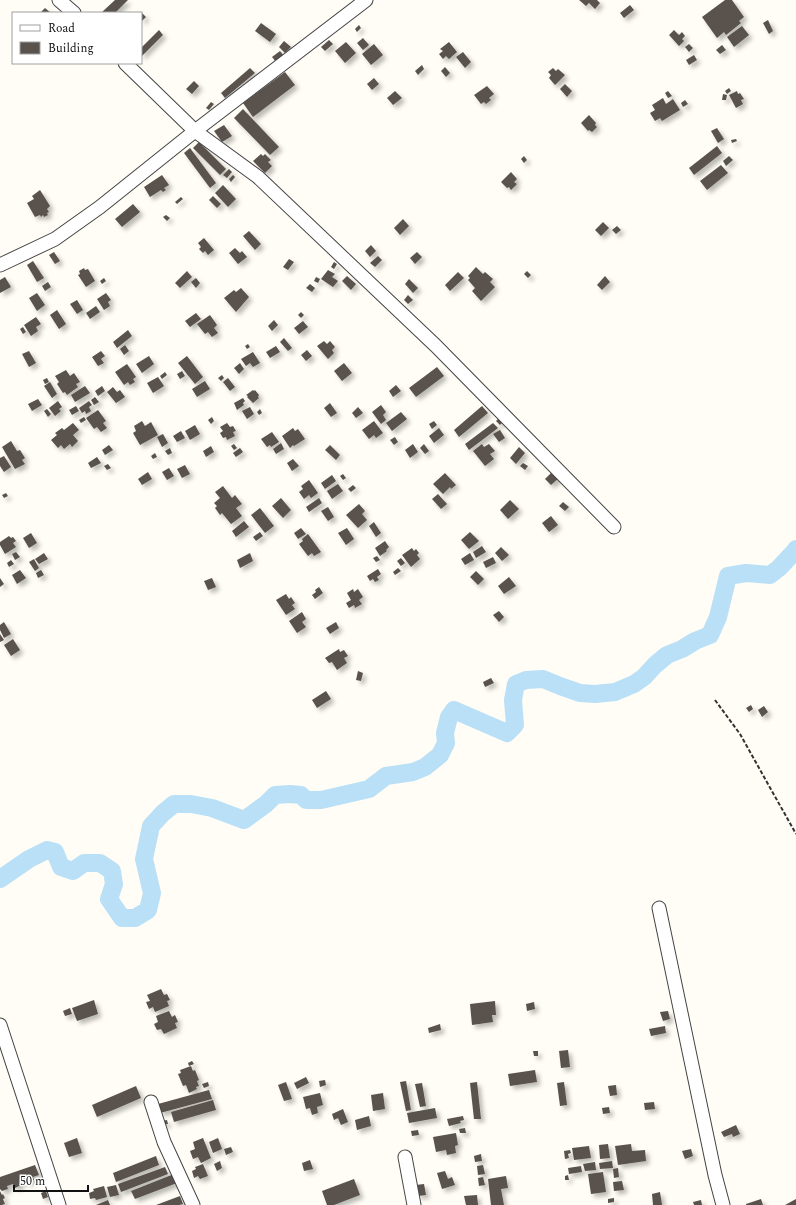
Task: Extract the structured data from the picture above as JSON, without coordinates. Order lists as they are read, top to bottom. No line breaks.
{"legend":["Road","Building"],"scale_bar":"50 m"}
